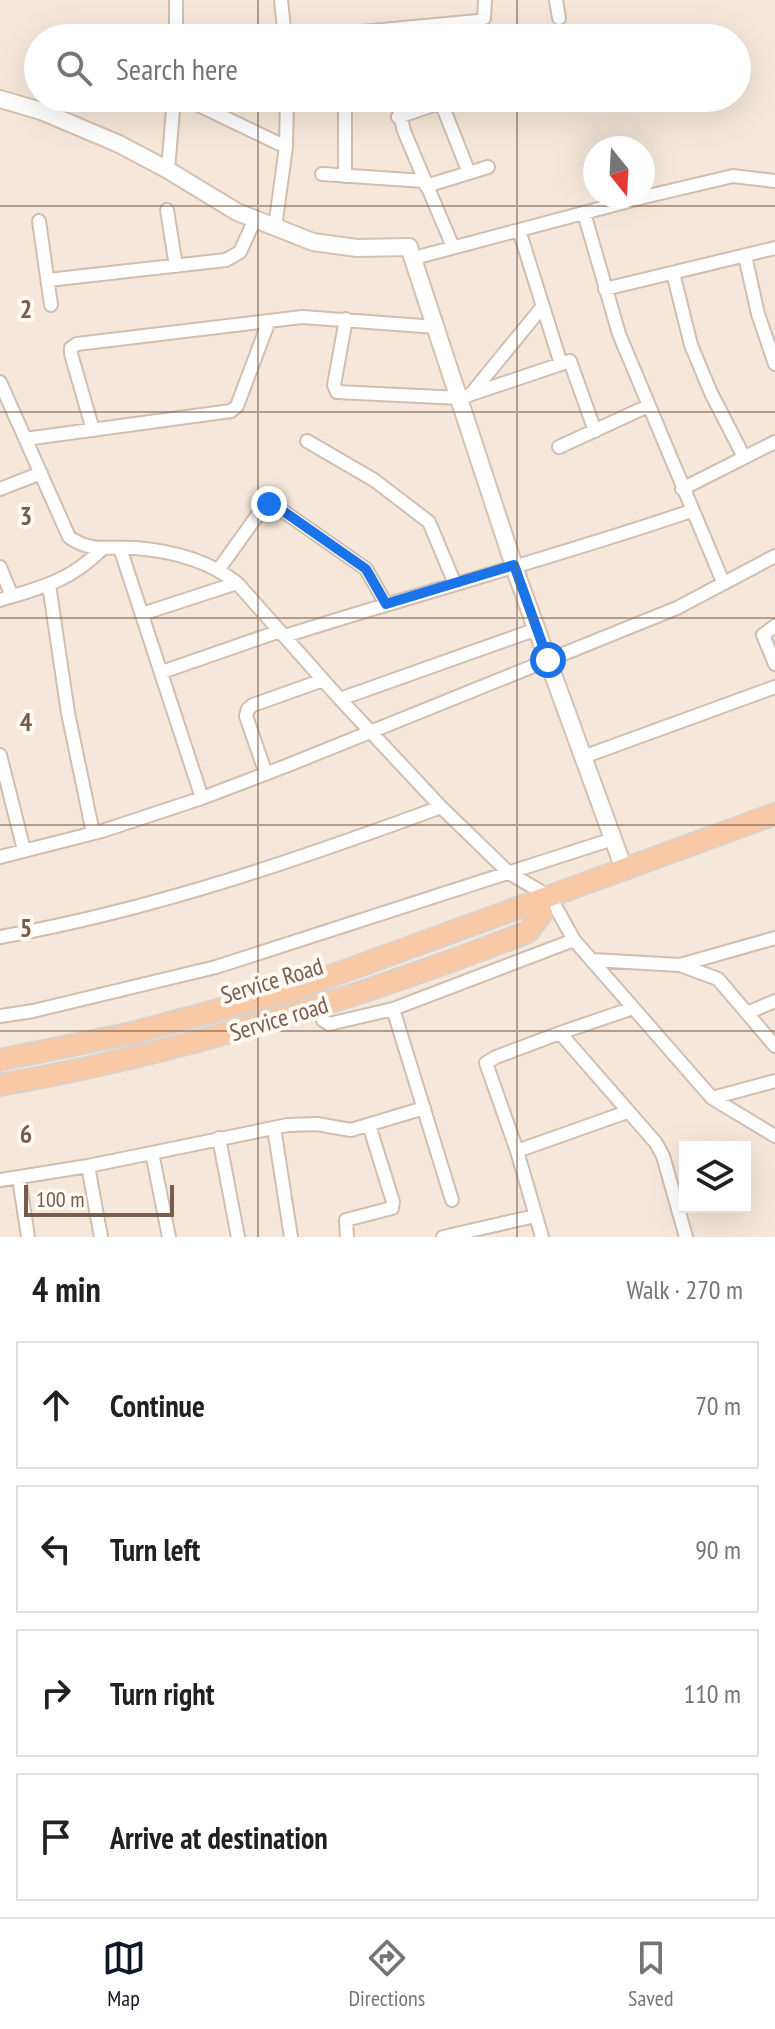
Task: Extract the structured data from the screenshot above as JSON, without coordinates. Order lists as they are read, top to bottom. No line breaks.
{"streets":{"highway":["Service Road","Service road"]},"crossings":[["Service Road","Service road"]],"scale_bar":"100 m","north":"bottom","page":{"search":"Search here","scale":"100 m","heading":["4 min","Walk · 270 m"],"list":[["Continue","70 m"],["Turn left","90 m"],["Turn right","110 m"],"Arrive at destination"],"nav":["Map","Directions","Saved"]},"grid":{"rows":["2","3","4","5","6"]}}
